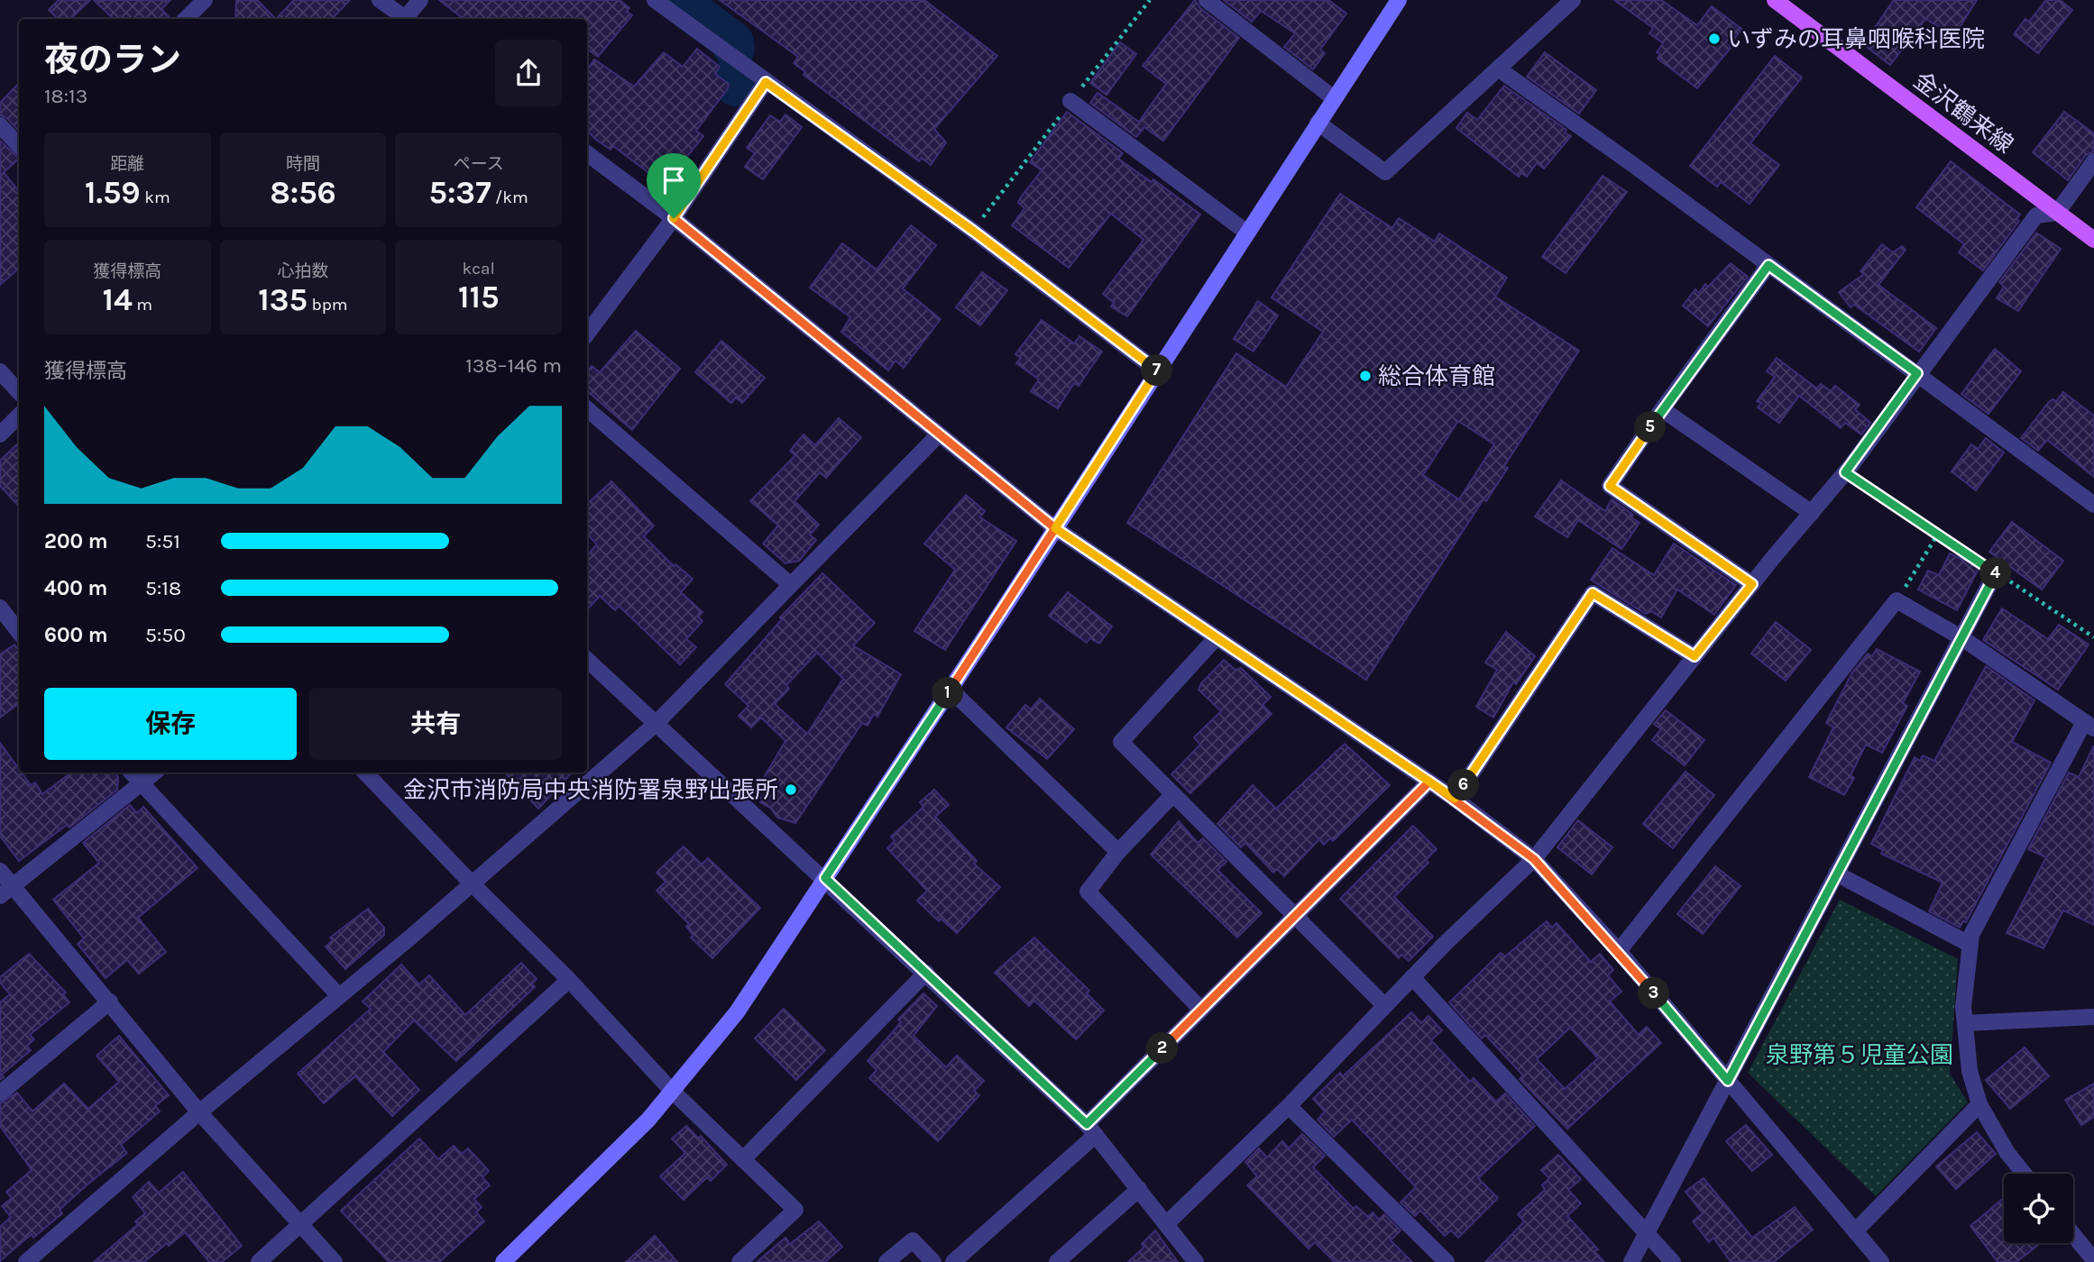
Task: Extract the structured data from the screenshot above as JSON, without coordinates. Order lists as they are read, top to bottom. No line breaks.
{"streets":{"main road":["金沢鶴来線"]},"parks":["泉野第５児童公園"],"places":["いずみの耳鼻咽喉科医院","総合体育館","金沢市消防局中央消防署泉野出張所"],"page":{"heading":["夜のラン","18:13"],"stats":[["距離","1.59 km"],["時間","8:56"],["ペース","5:37 /km"],["獲得標高","14 m"],["心拍数","135 bpm"],["kcal","115"]],"chart":["獲得標高","138–146 m"],"pins":["7","5","4","1","6","3","2"],"list":[{"name":"200 m","note":"5:51"},{"name":"400 m","note":"5:18"},{"name":"600 m","note":"5:50"}],"buttons":["保存","共有"]}}
